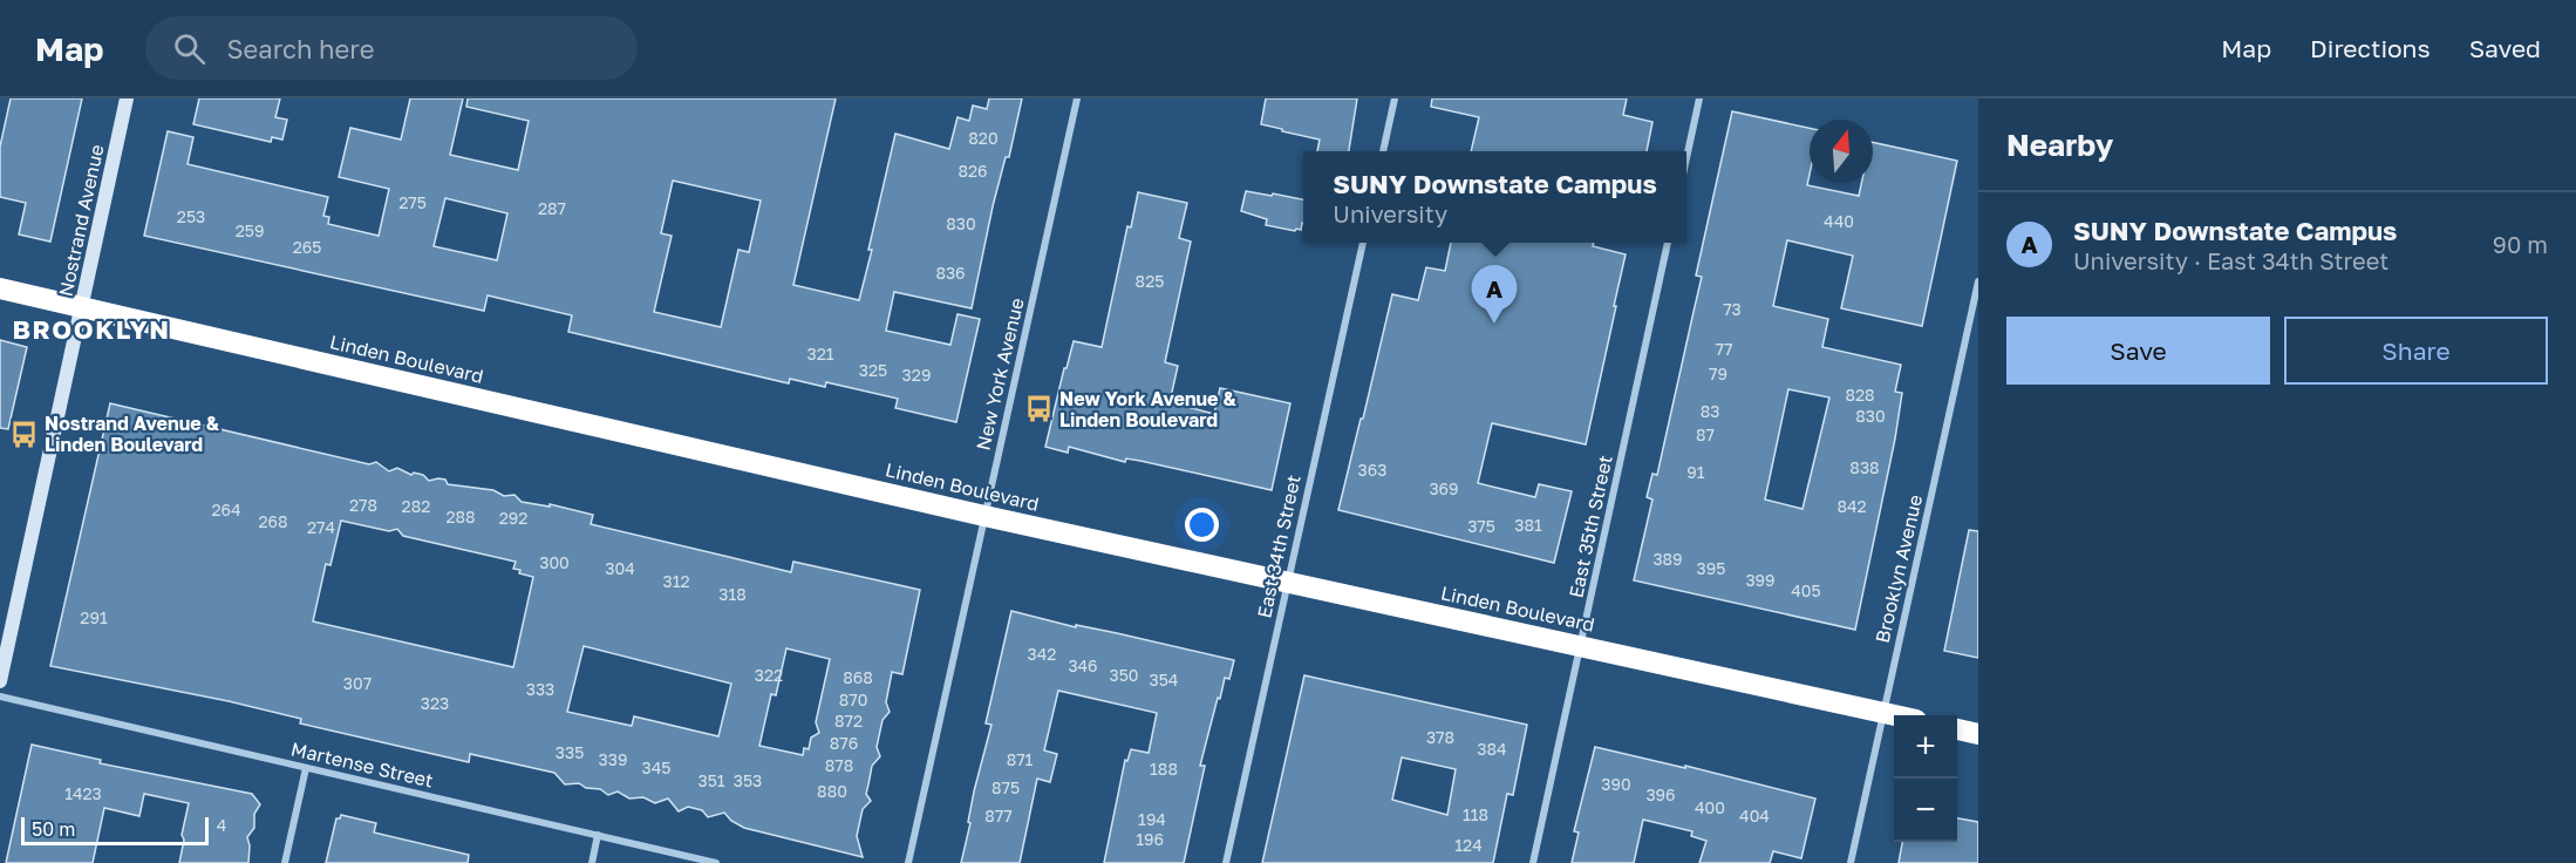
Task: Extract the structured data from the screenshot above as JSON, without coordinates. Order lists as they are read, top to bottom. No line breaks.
{"streets":{"highway":["Linden Boulevard"],"main road":["Nostrand Avenue"],"street":["New York Avenue","East 35th Street","East 34th Street","Brooklyn Avenue","Martense Street"]},"crossings":[["Nostrand Avenue","Linden Boulevard"],["Linden Boulevard","New York Avenue"],["Linden Boulevard","East 35th Street"],["Linden Boulevard","East 34th Street"],["Linden Boulevard","Brooklyn Avenue"]],"districts":["BROOKLYN"],"places":{"bus stop":["New York Avenue & Linden Boulevard","Nostrand Avenue & Linden Boulevard"]},"house_numbers":["820","826","275","287","253","440","830","259","265","836","825","73","77","321","325","79","329","828","83","830","87","838","363","91","369","278","282","842","264","288","292","268","381","375","274","389","300","304","395","399","312","405","318","291","342","346","322","350","868","354","307","333","870","323","872","378","876","384","335","339","871","878","345","188","351","353","390","875","880","1423","396","400","118","877","404","194","4","196","124"],"scale_bar":"50 m","north":"top","page":{"header":"Map","search":"Search here","nav":["Map","Directions","Saved"],"heading":"Nearby","popup":["SUNY Downstate Campus","University"],"list":[{"mark":"A","name":"SUNY Downstate Campus","note":"University · East 34th Street","value":"90 m"}],"pins":"A","buttons":["Save","Share"],"map_buttons":["+","−"],"scale":"50 m"}}
